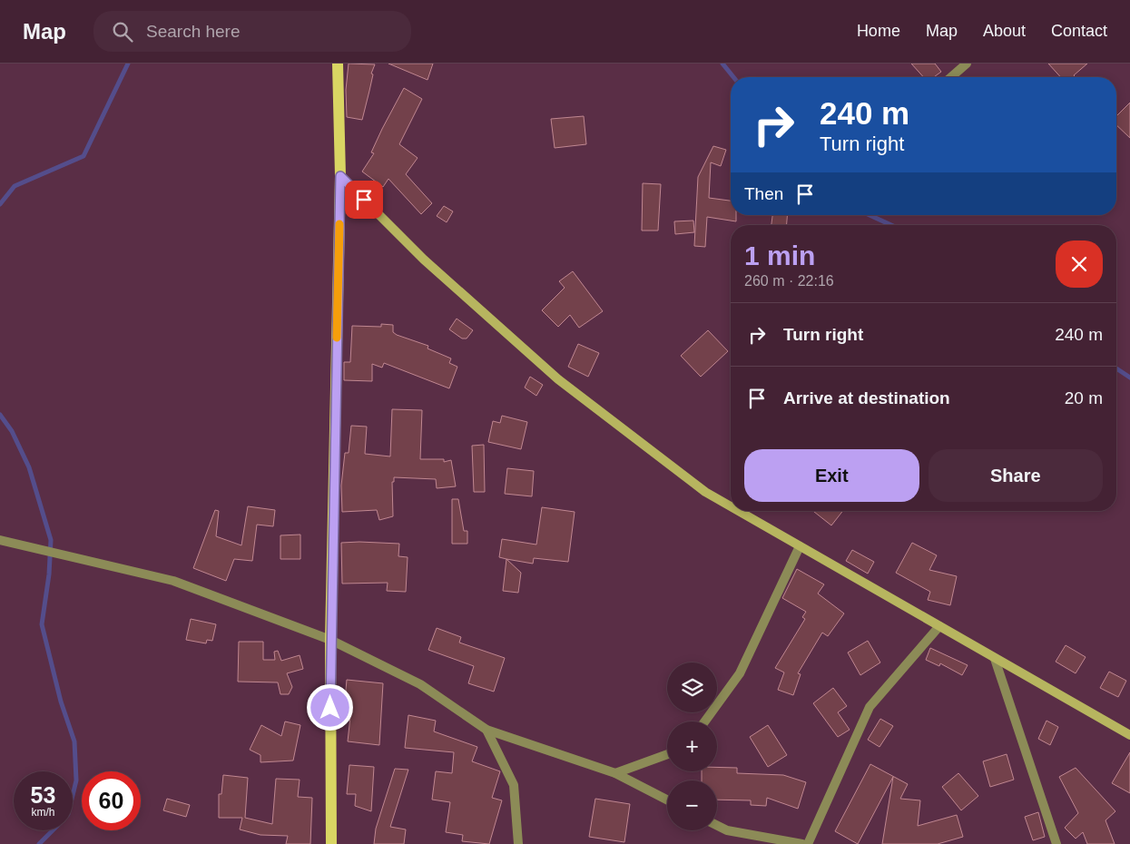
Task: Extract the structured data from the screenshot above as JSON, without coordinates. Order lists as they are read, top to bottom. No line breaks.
{"page":{"header":"Map","search":"Search here","nav":["Home","Map","About","Contact"],"turn":["240 m","Turn right"],"then":"Then","heading":["1 min","260 m · 22:16"],"list":[{"name":"Turn right","value":"240 m"},{"name":"Arrive at destination","value":"20 m"}],"buttons":["Exit","Share"],"map_buttons":["+","−"],"speed":"53 km/h","limit":"60"}}
